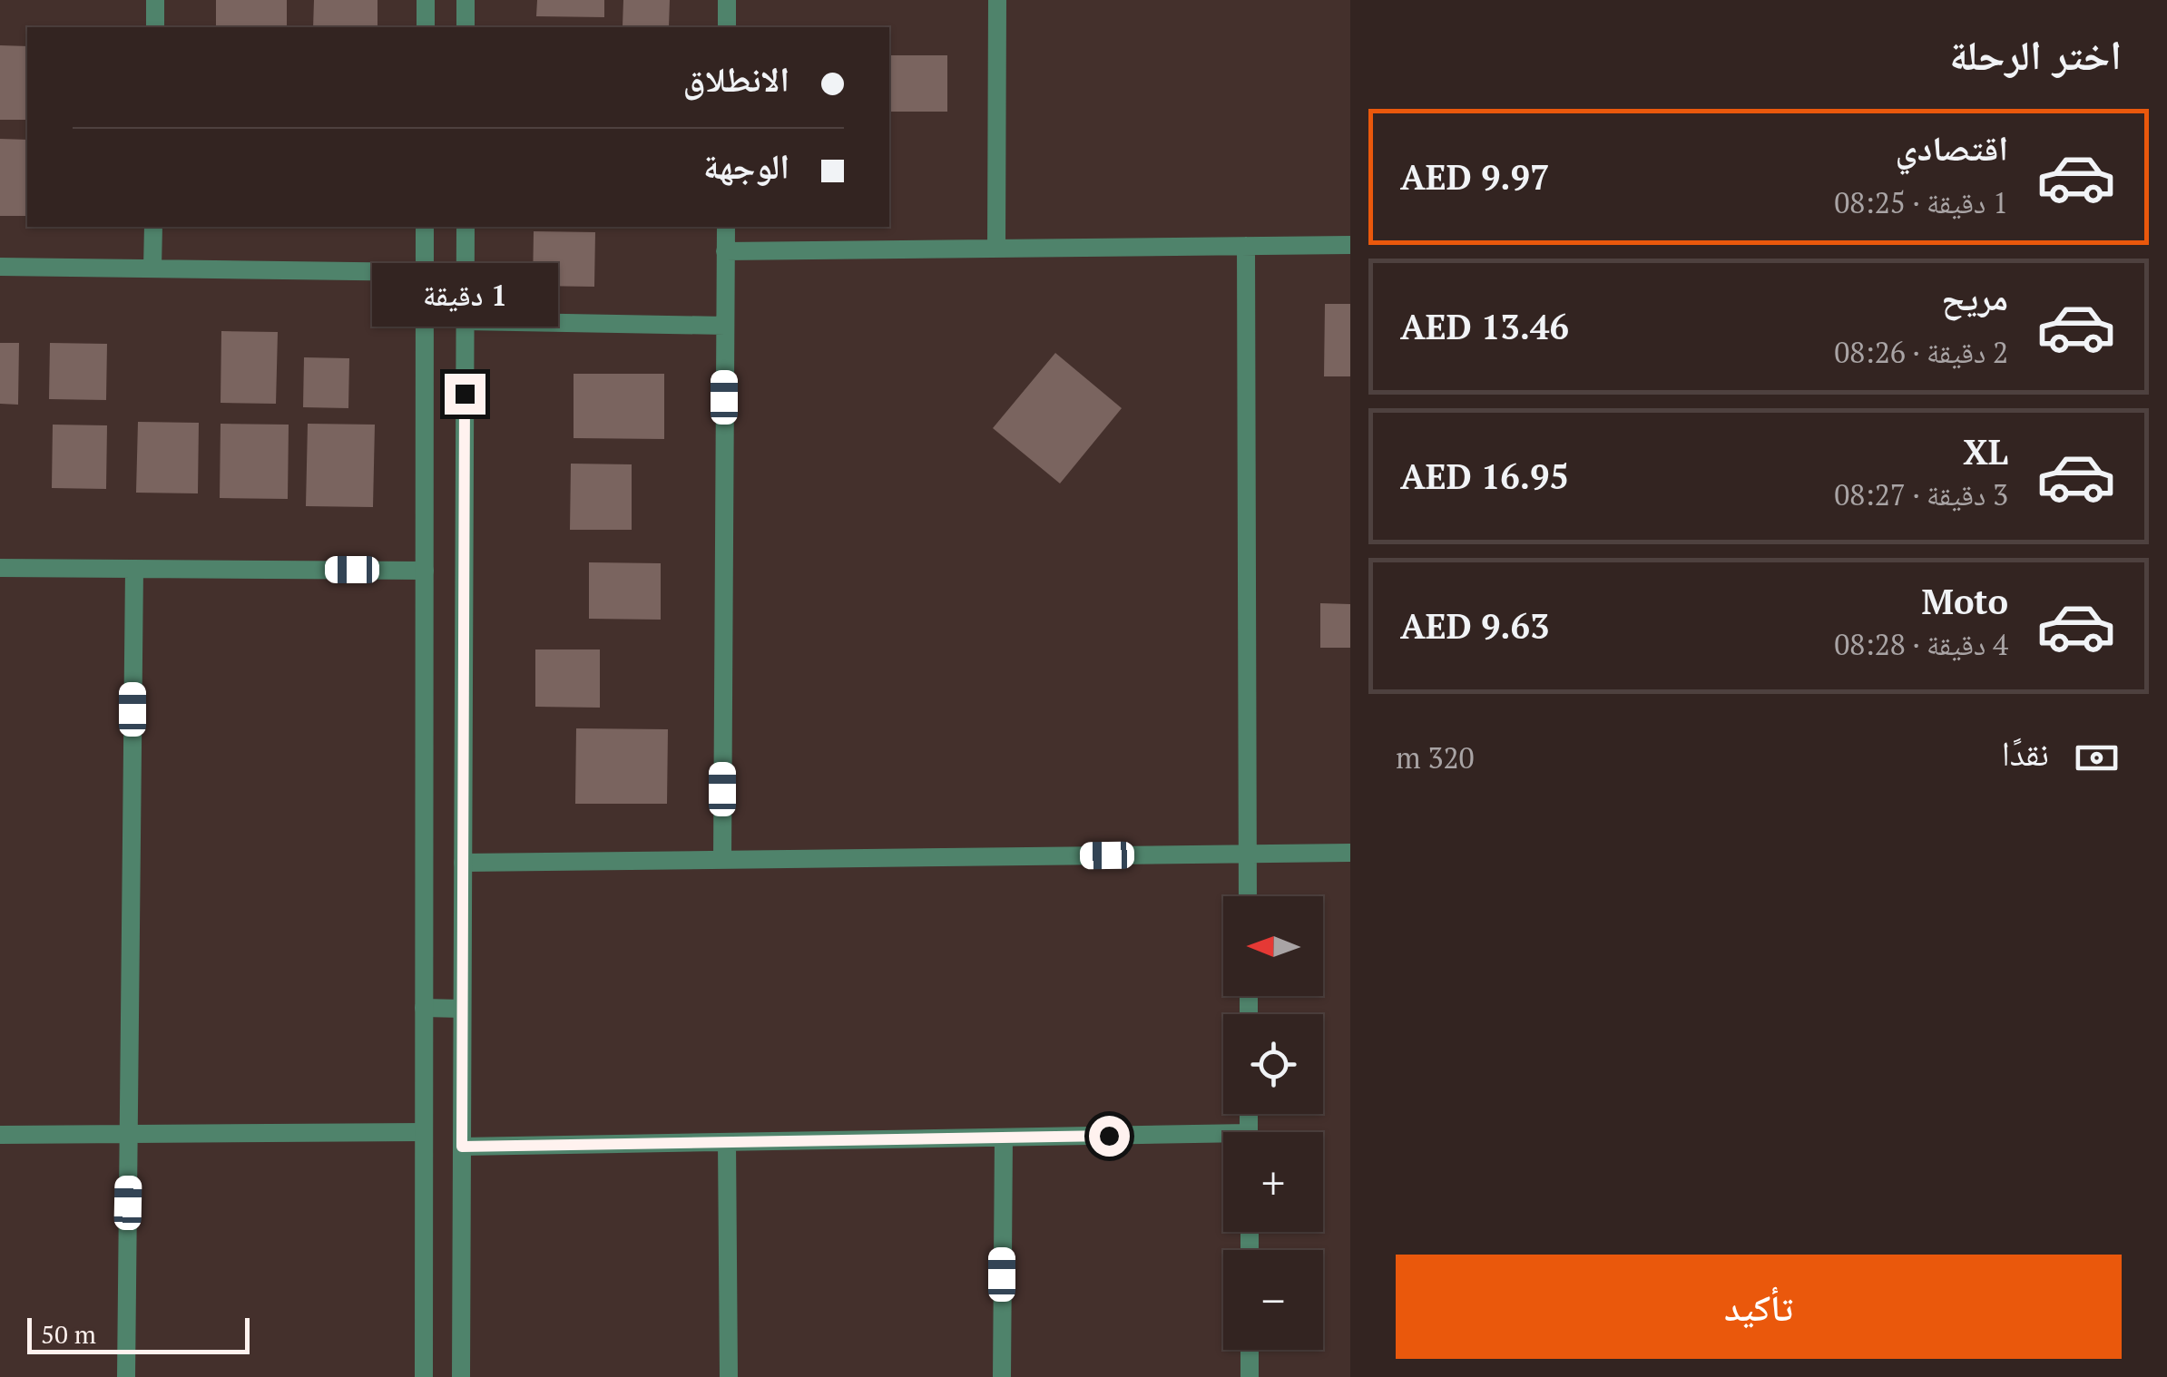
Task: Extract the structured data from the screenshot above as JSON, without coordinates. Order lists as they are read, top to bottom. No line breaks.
{"scale_bar":"50 m","north":"left","page":{"heading":"اختر الرحلة","banner":["الانطلاق","الوجهة"],"list":[{"name":"اقتصادي","note":"1 دقيقة · 08:25","value":"AED 9.97"},{"name":"مريح","note":"2 دقيقة · 08:26","value":"AED 13.46"},{"name":"XL","note":"3 دقيقة · 08:27","value":"AED 16.95"},{"name":"Moto","note":"4 دقيقة · 08:28","value":"AED 9.63"}],"bubble":"1 دقيقة","pay":["نقدًا","320 m"],"map_buttons":["+","−"],"buttons":"تأكيد","scale":"50 m"}}
